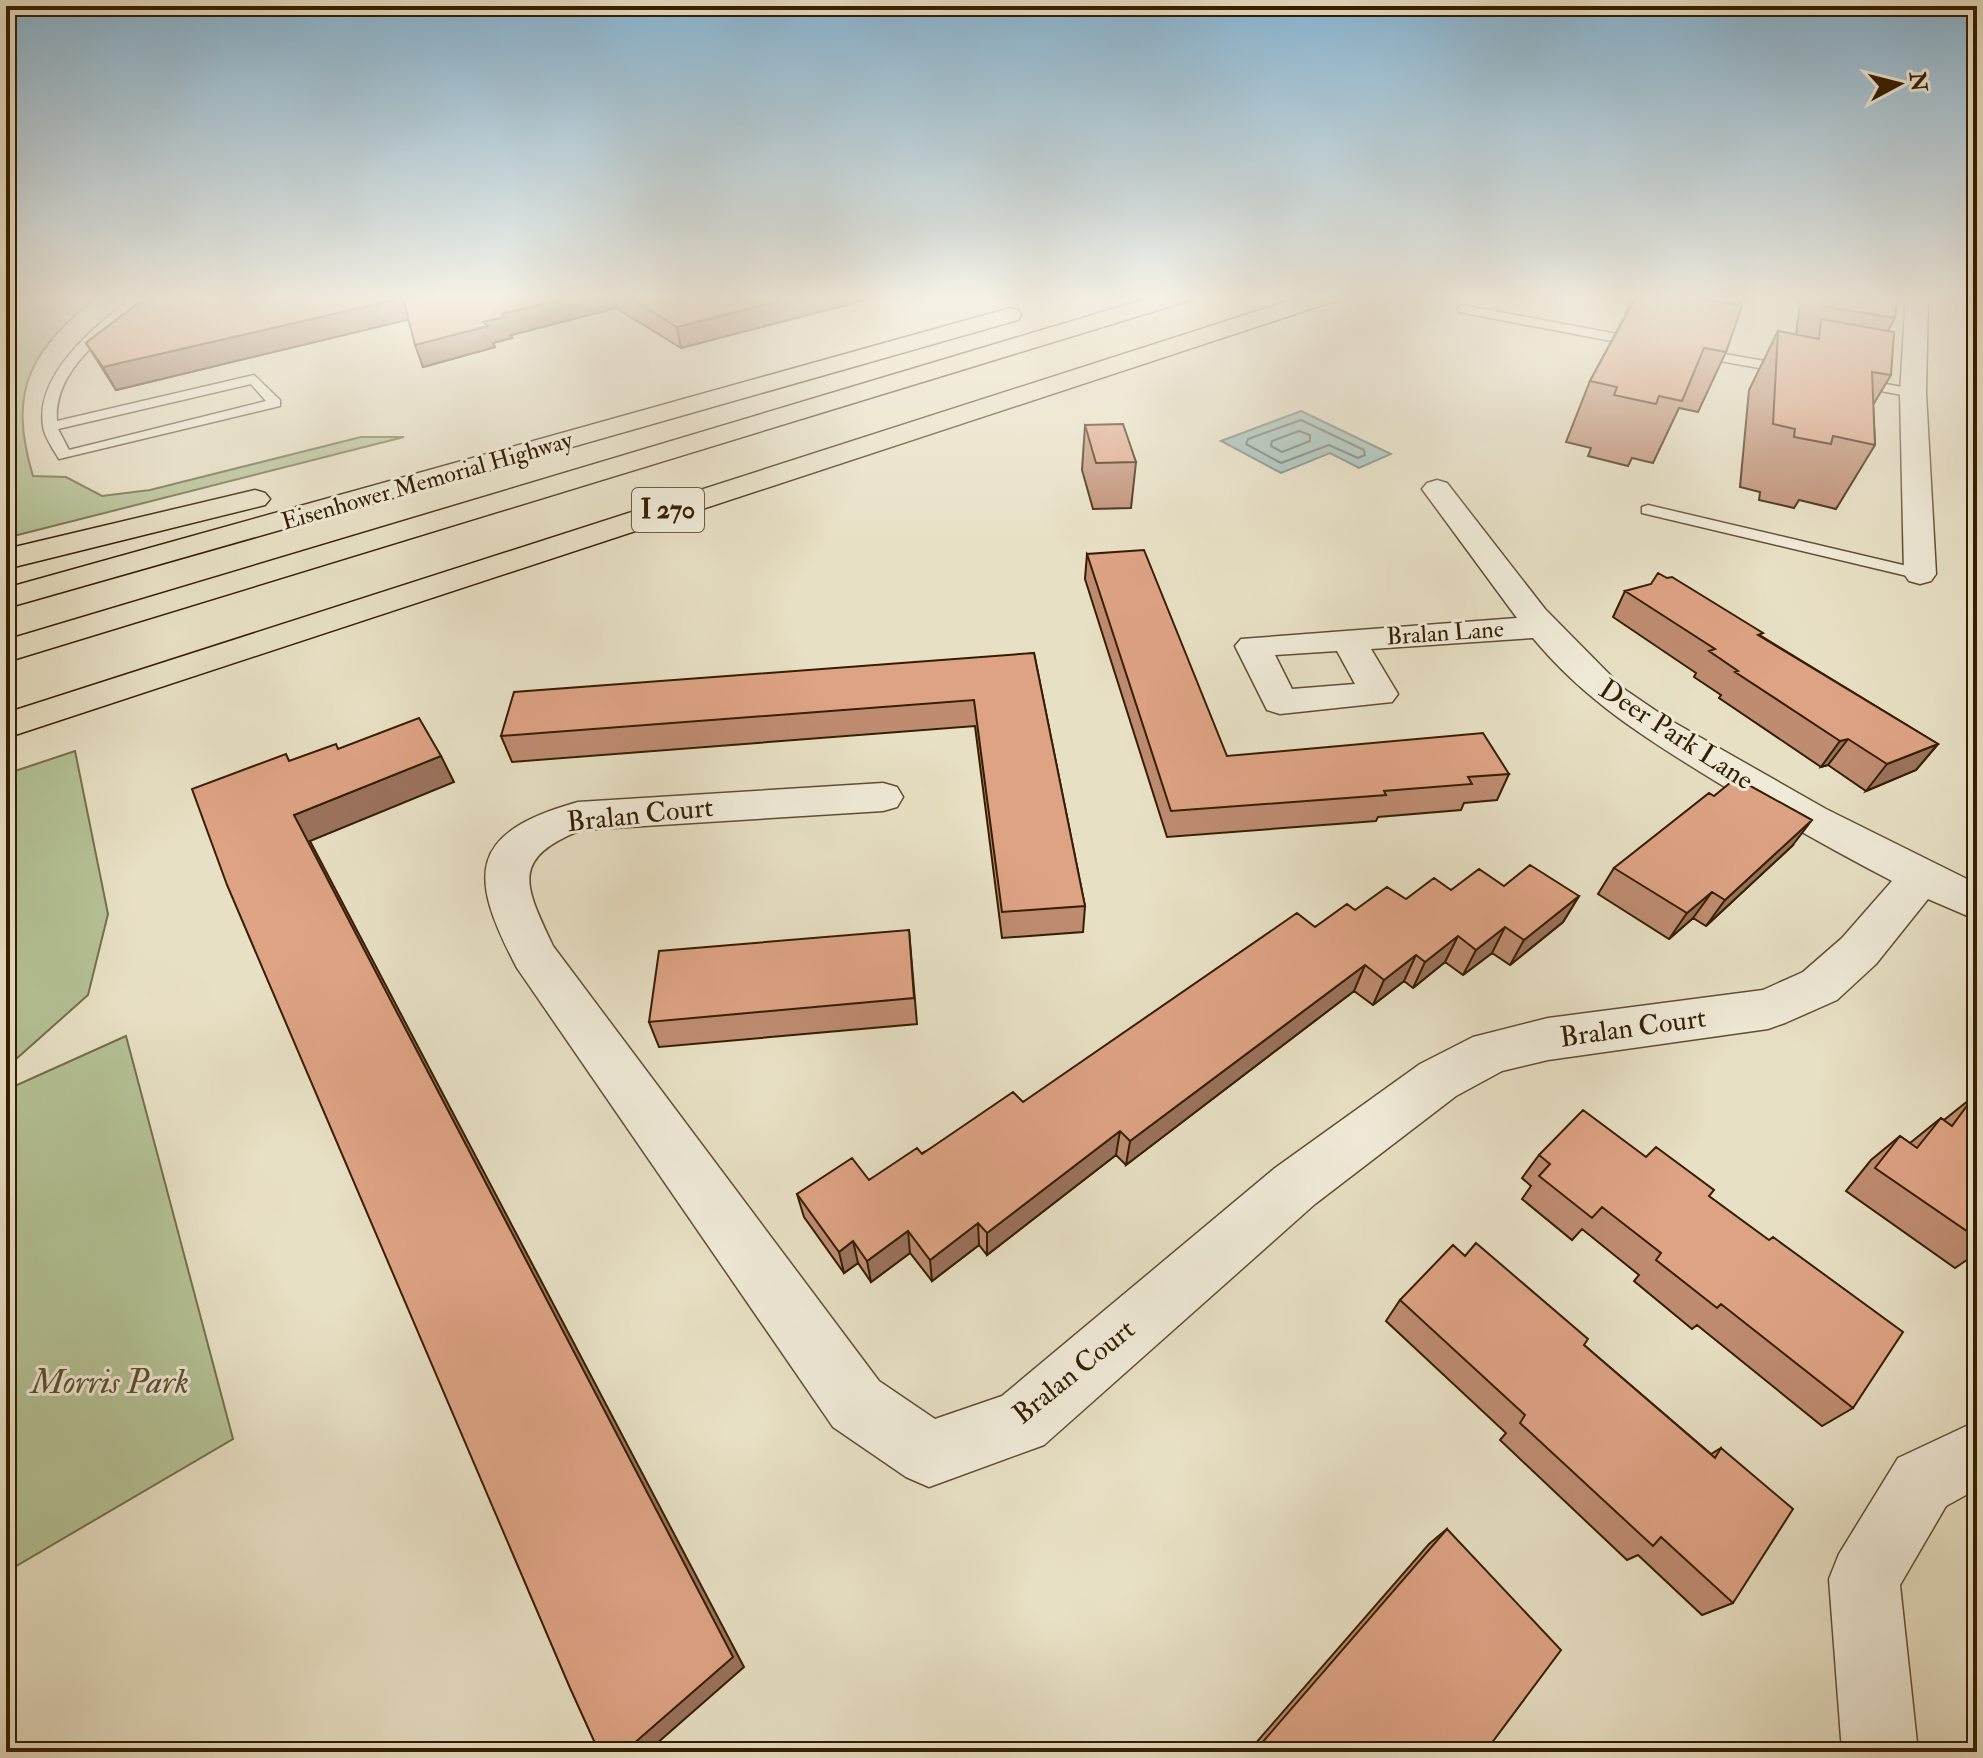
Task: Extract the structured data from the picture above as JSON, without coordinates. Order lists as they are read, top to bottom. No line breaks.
{"streets":{"highway":["Eisenhower Memorial Highway","I 270"],"street":["Bralan Lane","Deer Park Lane","Bralan Court"]},"crossings":[["Bralan Lane","Deer Park Lane"],["Deer Park Lane","Bralan Court"]],"parks":["Morris Park"],"north":"right"}
